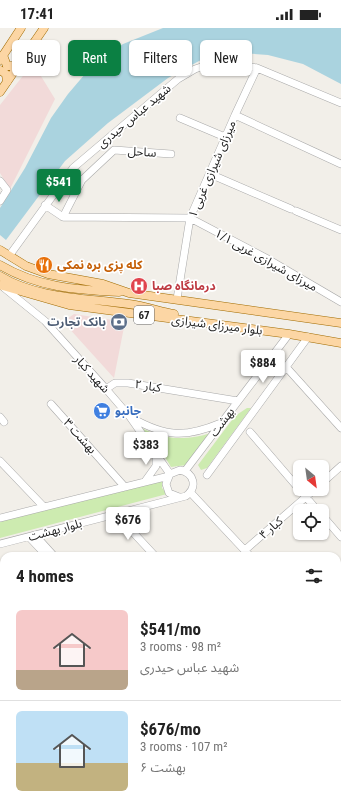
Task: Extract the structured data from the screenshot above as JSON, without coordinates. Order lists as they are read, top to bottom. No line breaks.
{"streets":{"main road":["67","بلوار میرزای شیرازی"],"street":["شهید عباس حیدری","ساحل","۱ میرزای شیرازی غربی","۱/۱ میرزای شیرازی غربی","شهید کبار","۲ کبار","بهشت","۳ بهشت","۴ کبار","بلوار بهشت"]},"crossings":[["شهید عباس حیدری","۱ میرزای شیرازی غربی"],["شهید عباس حیدری","بلوار میرزای شیرازی"],["۱ میرزای شیرازی غربی","۱/۱ میرزای شیرازی غربی"],["۱ میرزای شیرازی غربی","بلوار میرزای شیرازی"],["بلوار میرزای شیرازی","شهید کبار"],["بلوار میرزای شیرازی","بهشت"],["شهید کبار","۲ کبار"],["شهید کبار","بهشت"],["شهید کبار","بلوار بهشت"],["۲ کبار","بهشت"],["بهشت","بلوار بهشت"],["۳ بهشت","بلوار بهشت"]],"places":{"restaurant":["کله پزی بره نمکی"],"hospital":["درمانگاه صبا"],"bank":["بانک تجارت"],"supermarket":["جانبو"]},"north":"bottom right","page":{"status":"17:41","chip":["Buy","Rent","Filters","New"],"price":["$541","$884","$383","$676"],"heading":"4 homes","list":[{"name":"$541/mo","note":"3 rooms · 98 m² · شهید عباس حیدری"},{"name":"$676/mo","note":"3 rooms · 107 m² · ۶ بهشت"}]}}
